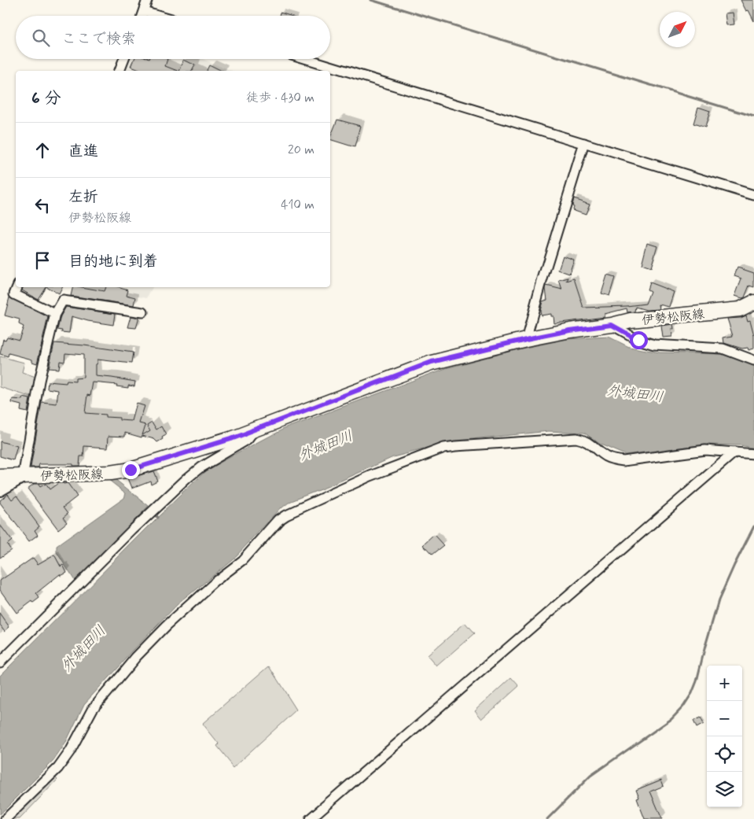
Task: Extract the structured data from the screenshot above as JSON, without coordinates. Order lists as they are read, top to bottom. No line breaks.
{"streets":{"main road":["伊勢松阪線"]},"water":["外城田川"],"north":"top right","page":{"search":"ここで検索","heading":["6 分","徒歩 · 430 m"],"list":[["直進","20 m"],["左折","伊勢松阪線","410 m"],"目的地に到着"],"map_buttons":["+","−"]}}
